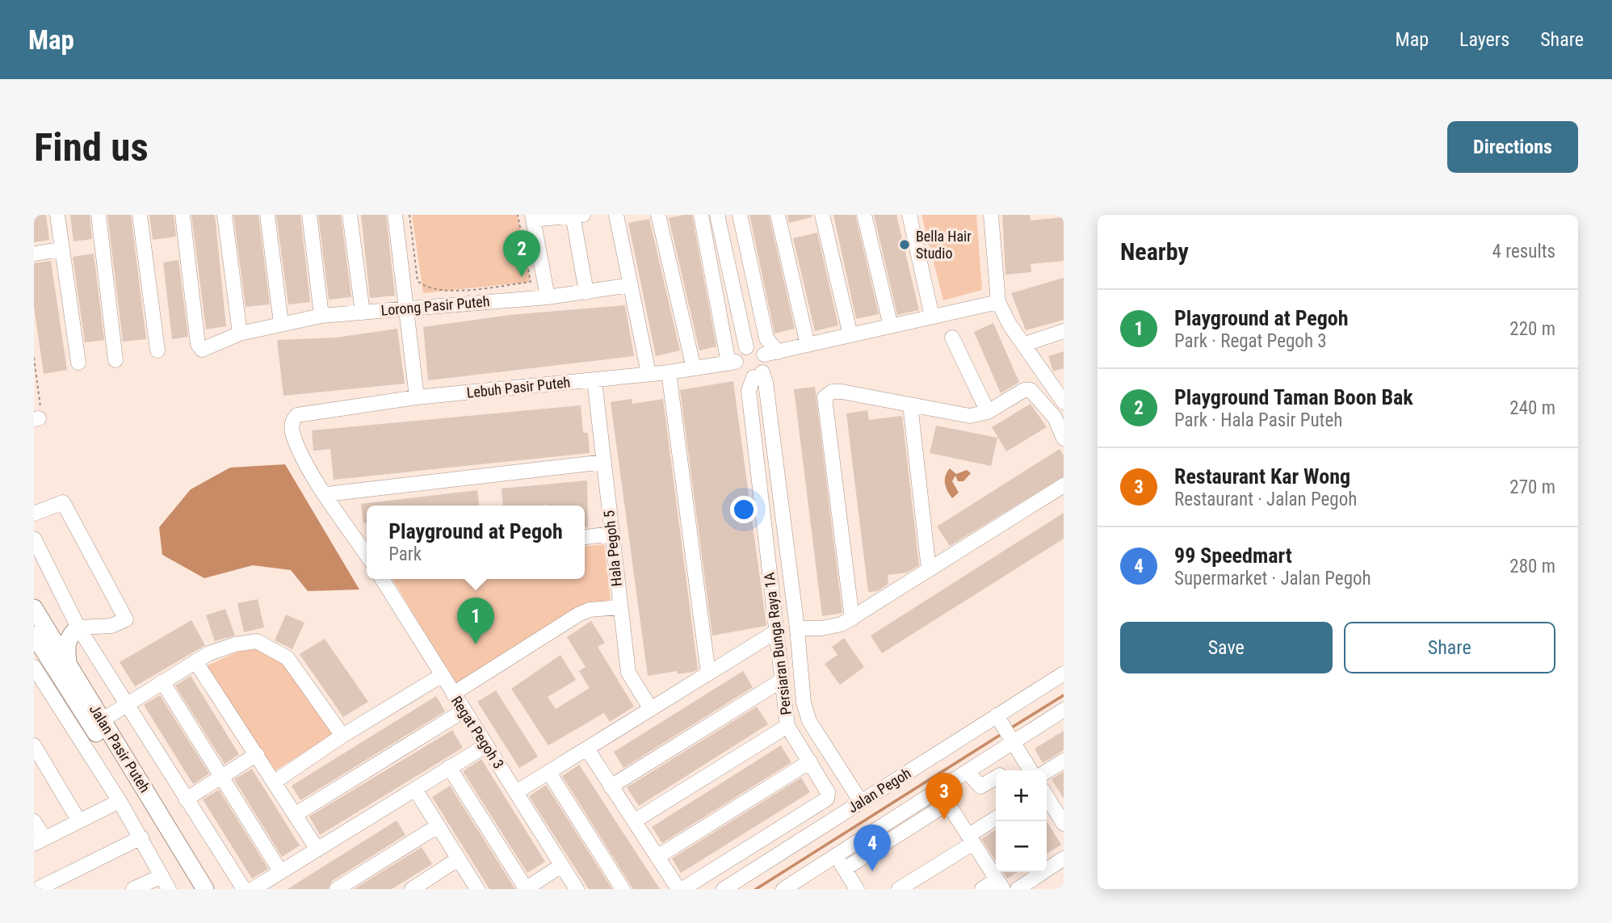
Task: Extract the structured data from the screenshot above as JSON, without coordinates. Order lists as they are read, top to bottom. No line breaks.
{"streets":{"main road":["Jalan Pasir Puteh"],"street":["Lorong Pasir Puteh","Lebuh Pasir Puteh","Hala Pegoh 5","Persiaran Bunga Raya 1A","Regat Pegoh 3","Jalan Pegoh"]},"crossings":[["Lebuh Pasir Puteh","Hala Pegoh 5"]],"places":["Bella Hair Studio"],"page":{"header":"Map","nav":["Map","Layers","Share"],"buttons":["Directions",["Save","Share"]],"title":"Find us","heading":["Nearby","4 results"],"pins":["2","1","3","4"],"list":[{"mark":"1","name":"Playground at Pegoh","note":"Park · Regat Pegoh 3","value":"220 m"},{"mark":"2","name":"Playground Taman Boon Bak","note":"Park · Hala Pasir Puteh","value":"240 m"},{"mark":"3","name":"Restaurant Kar Wong","note":"Restaurant · Jalan Pegoh","value":"270 m"},{"mark":"4","name":"99 Speedmart","note":"Supermarket · Jalan Pegoh","value":"280 m"}],"popup":["Playground at Pegoh","Park"],"map_buttons":["+","−"]}}
